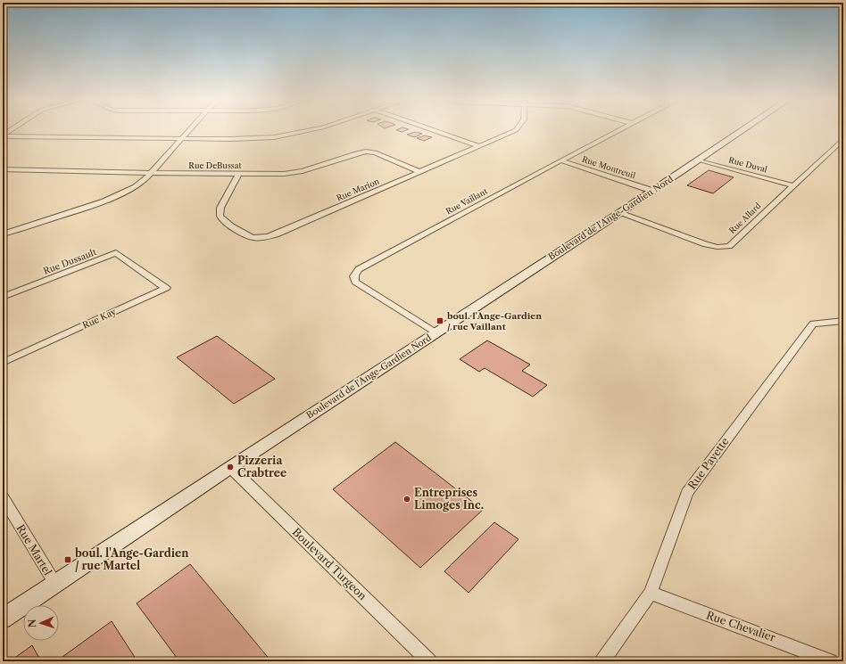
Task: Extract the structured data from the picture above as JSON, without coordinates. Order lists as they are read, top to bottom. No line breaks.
{"streets":{"main road":["Boulevard de l'Ange-Gardien Nord"],"street":["Rue Duval","Rue DeBussat","Rue Montreuil","Rue Marion","Rue Vaillant","Rue Allard","Rue Dussault","Rue Kay","Rue Payette","Rue Martel","Boulevard Turgeon","Rue Chevalier"]},"crossings":[["Rue Duval","Boulevard de l'Ange-Gardien Nord"],["Rue Duval","Rue Allard"],["Rue DeBussat","Rue Marion"],["Rue Montreuil","Rue Vaillant"],["Rue Montreuil","Boulevard de l'Ange-Gardien Nord"],["Rue Vaillant","Boulevard de l'Ange-Gardien Nord"],["Boulevard de l'Ange-Gardien Nord","Rue Allard"],["Boulevard de l'Ange-Gardien Nord","Rue Martel"],["Boulevard de l'Ange-Gardien Nord","Boulevard Turgeon"],["Rue Dussault","Rue Kay"],["Rue Payette","Rue Chevalier"]],"places":{"transit":["boul. l'Ange-Gardien / rue Vaillant","boul. l'Ange-Gardien / rue Martel"],"other":["Pizzeria Crabtree","Entreprises Limoges Inc."]},"north":"left"}
